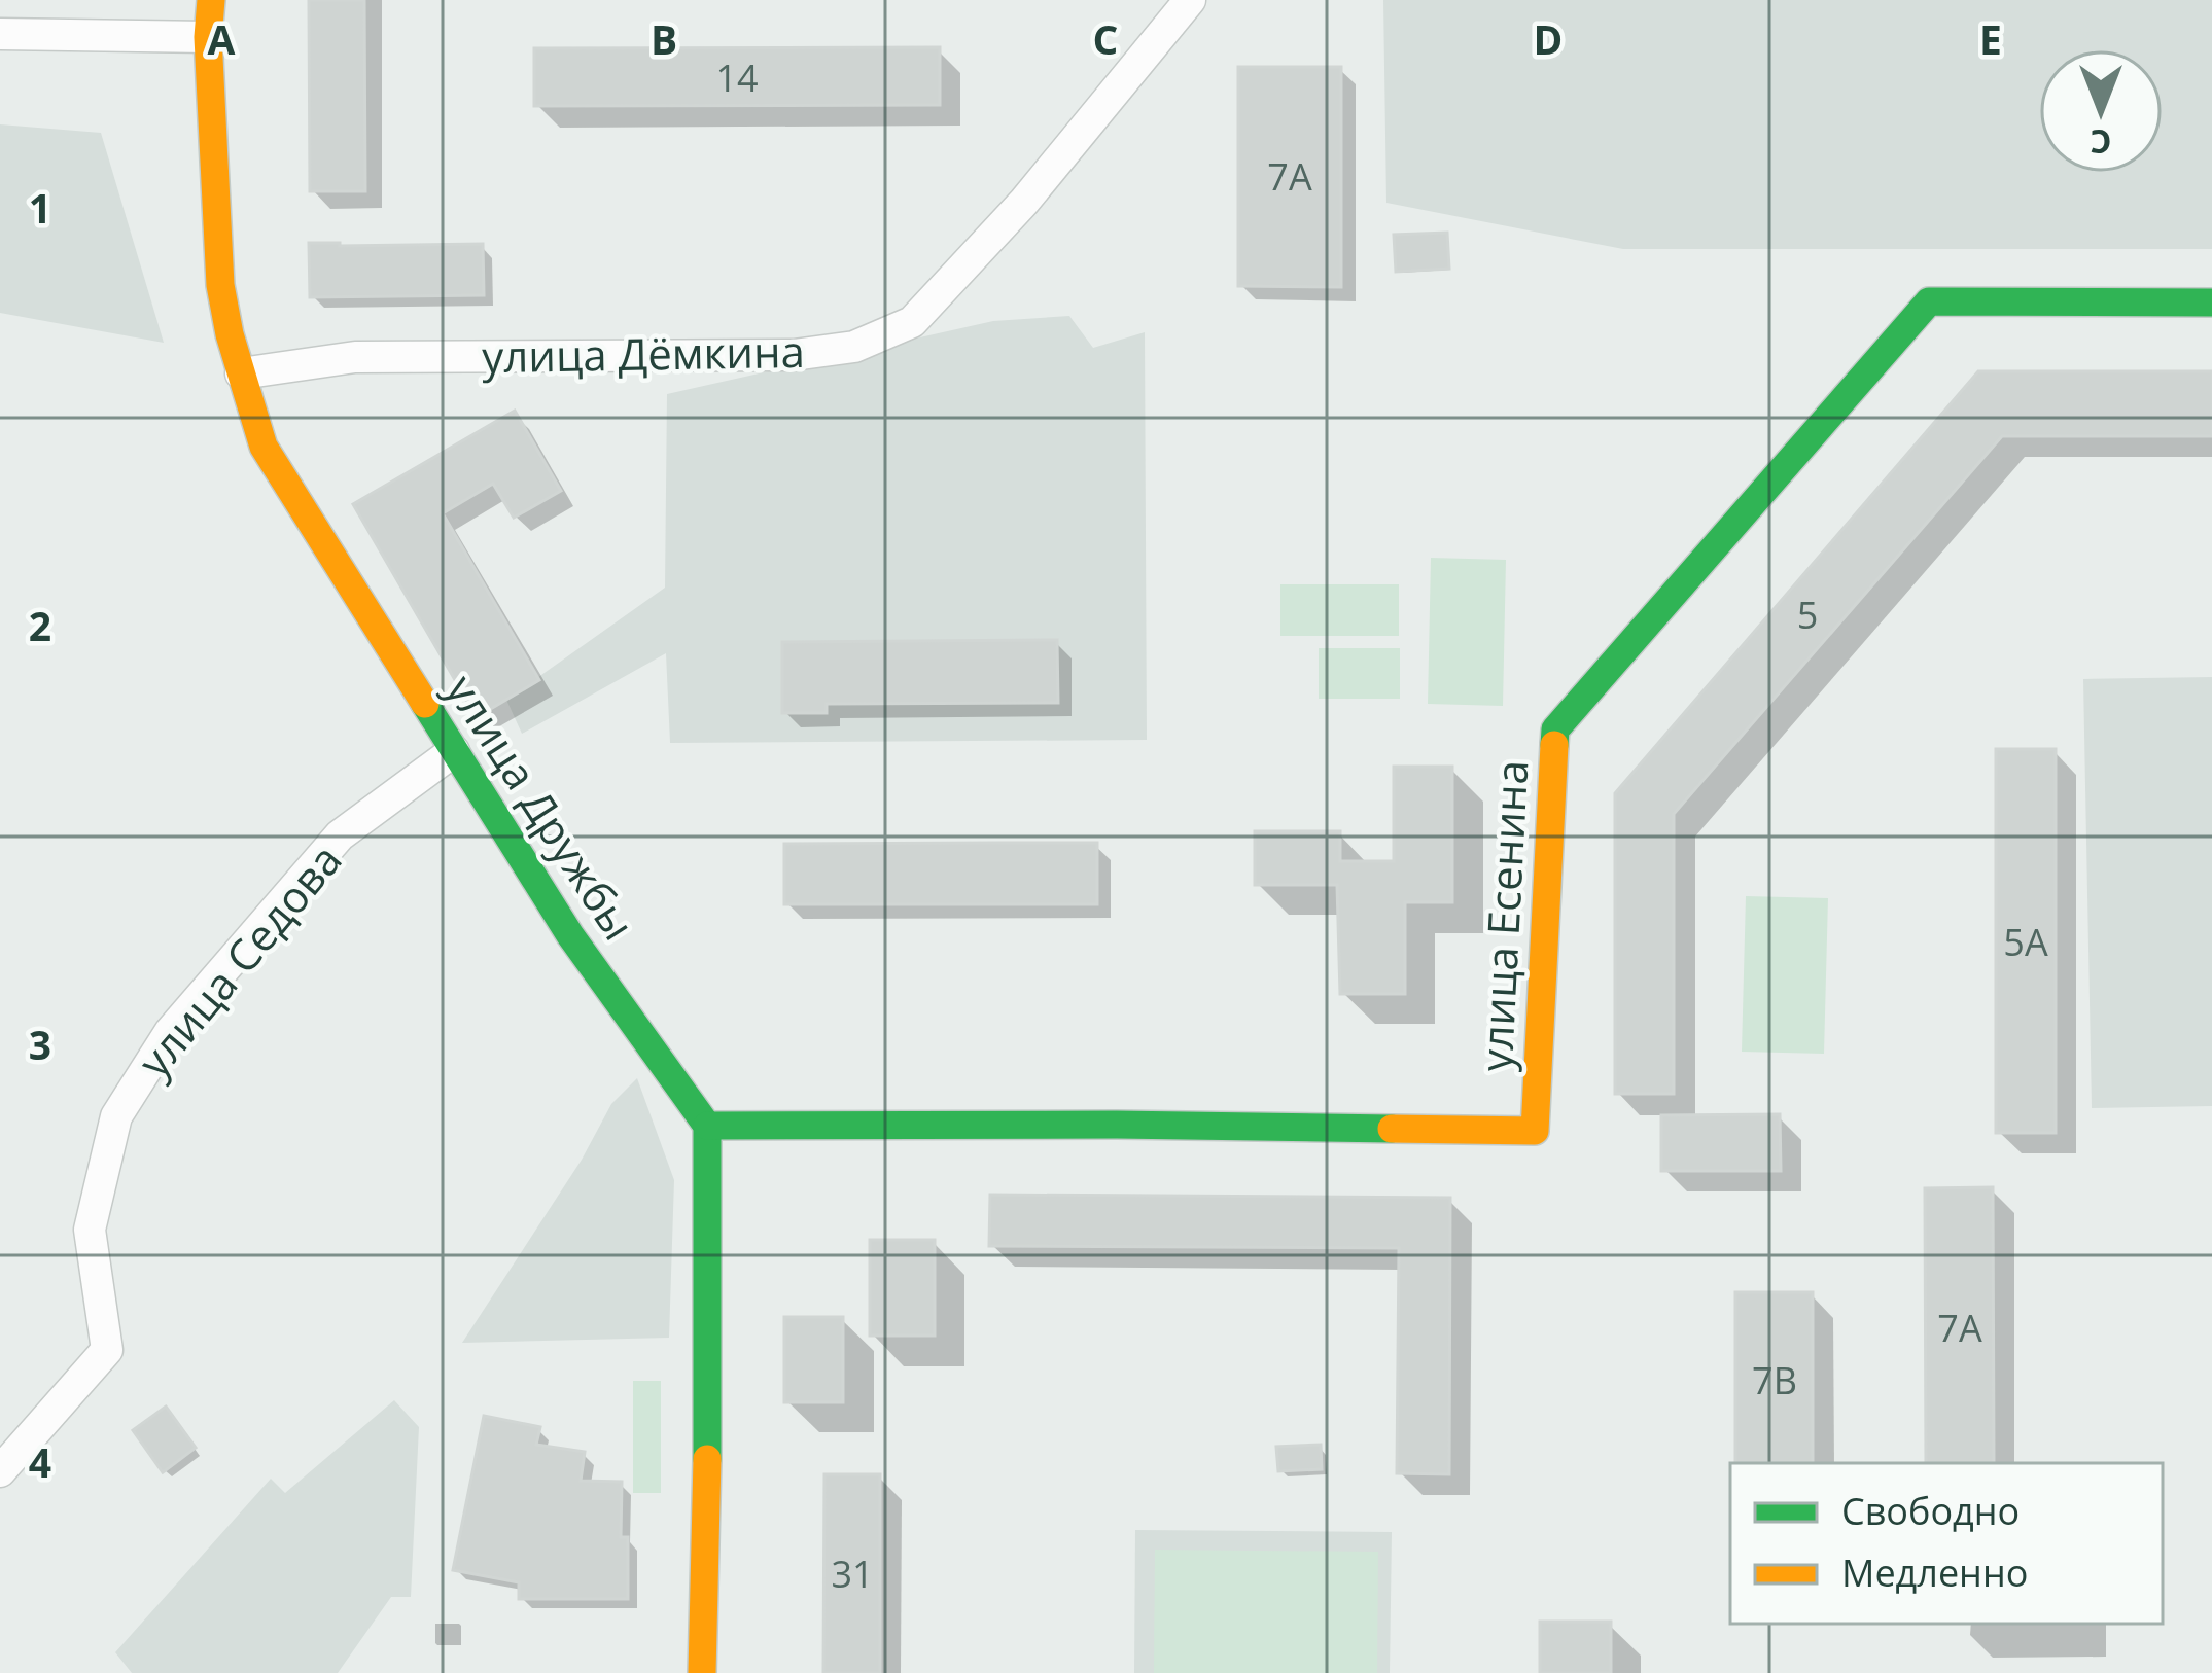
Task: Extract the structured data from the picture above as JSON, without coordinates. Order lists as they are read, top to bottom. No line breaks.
{"streets":{"street":["улица Дёмкина","улица Дружбы","улица Есенина","улица Седова"]},"crossings":[["улица Дёмкина","улица Дружбы"],["улица Дружбы","улица Есенина"],["улица Дружбы","улица Седова"]],"house_numbers":["14","7А","5","5А","7А","7В","31"],"legend":["Свободно","Медленно"],"north":"bottom","grid":{"columns":["A","B","C","D","E"],"rows":["1","2","3","4"]}}
